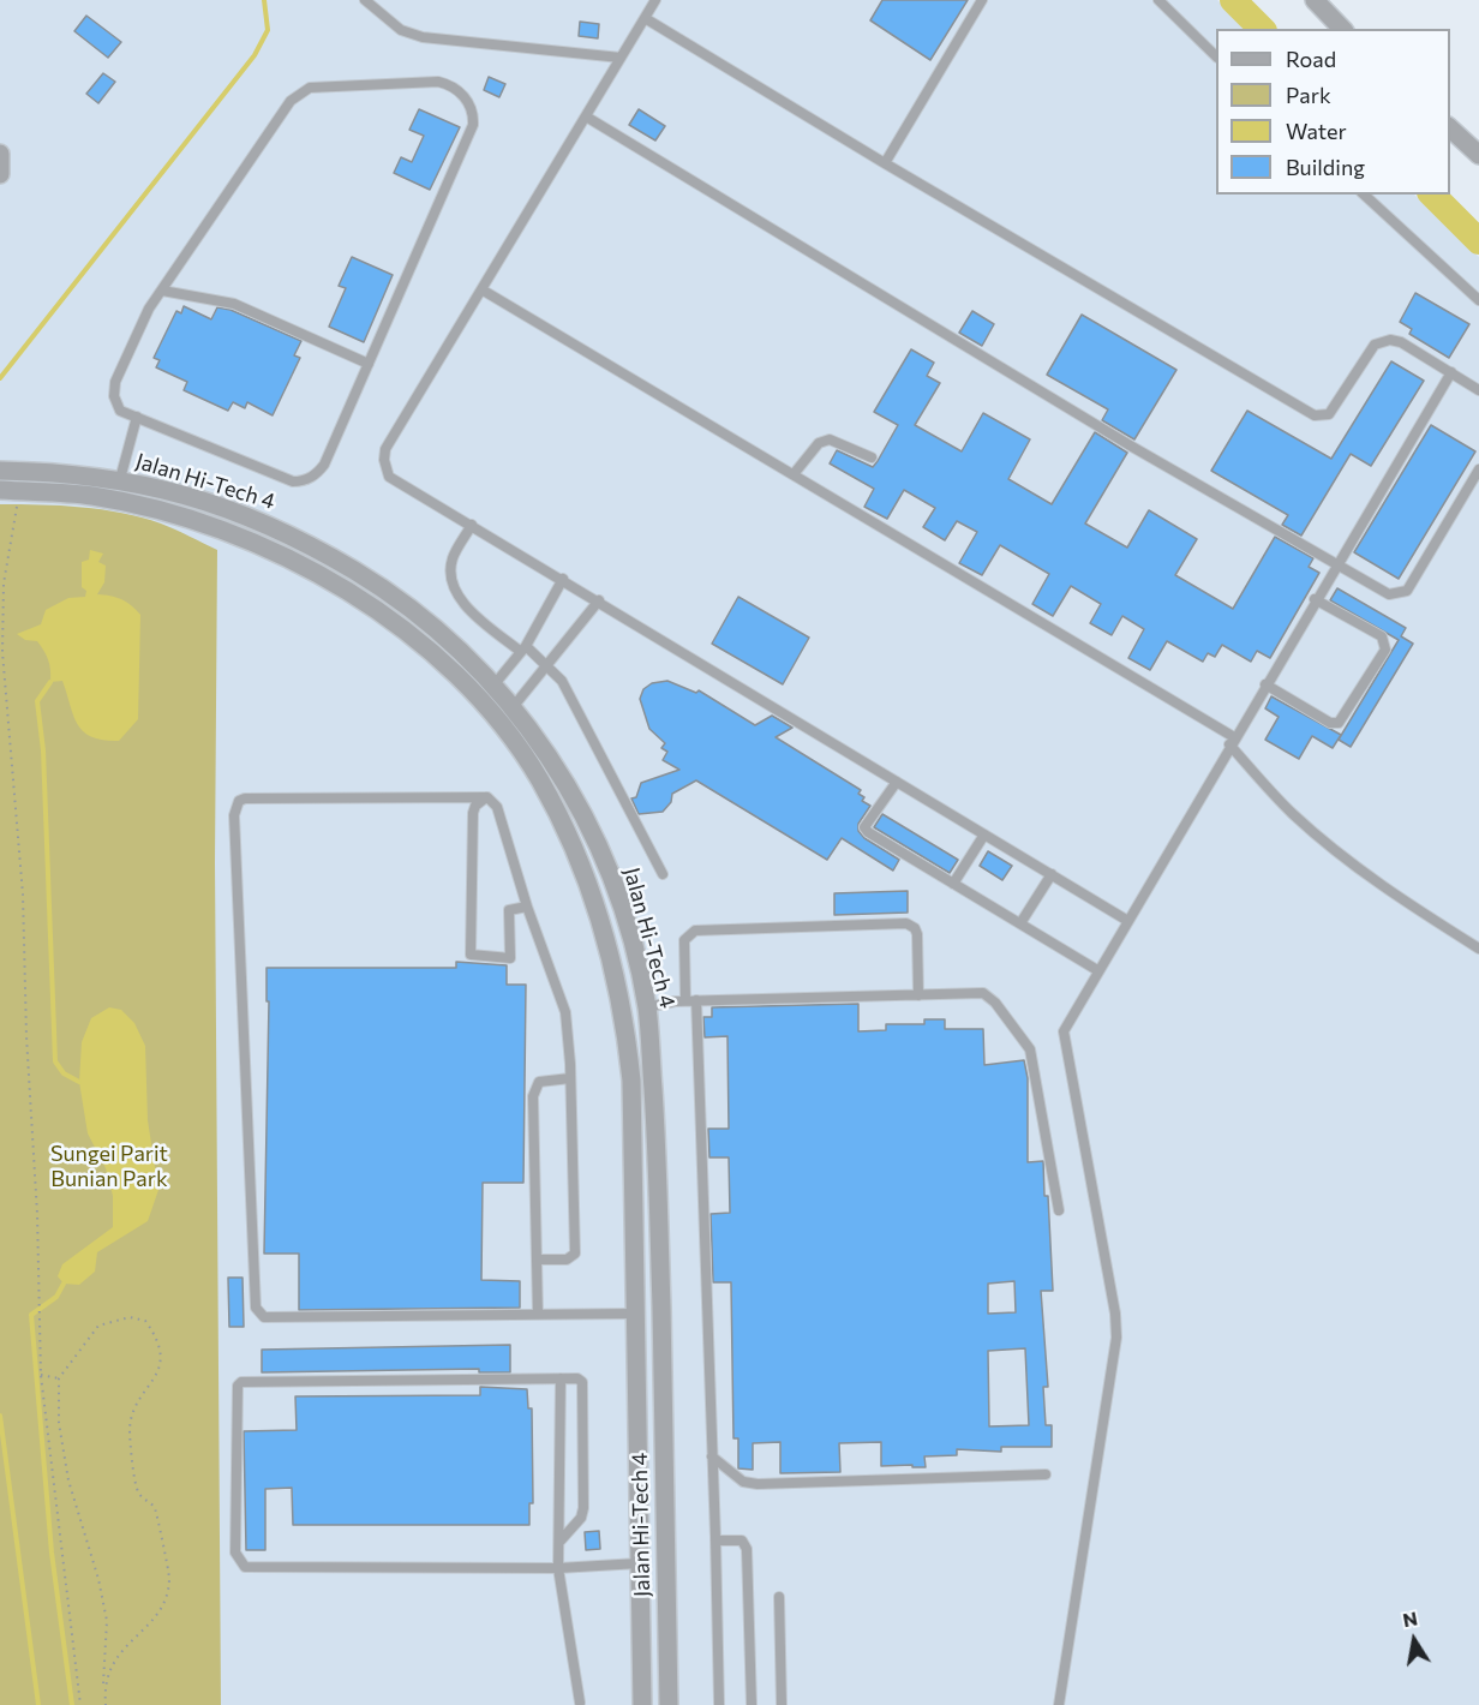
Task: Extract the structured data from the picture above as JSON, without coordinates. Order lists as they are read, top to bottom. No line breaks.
{"streets":{"street":["Jalan Hi-Tech 4"]},"parks":["Sungei Parit Bunian Park"],"legend":["Road","Park","Water","Building"],"north":"top"}
